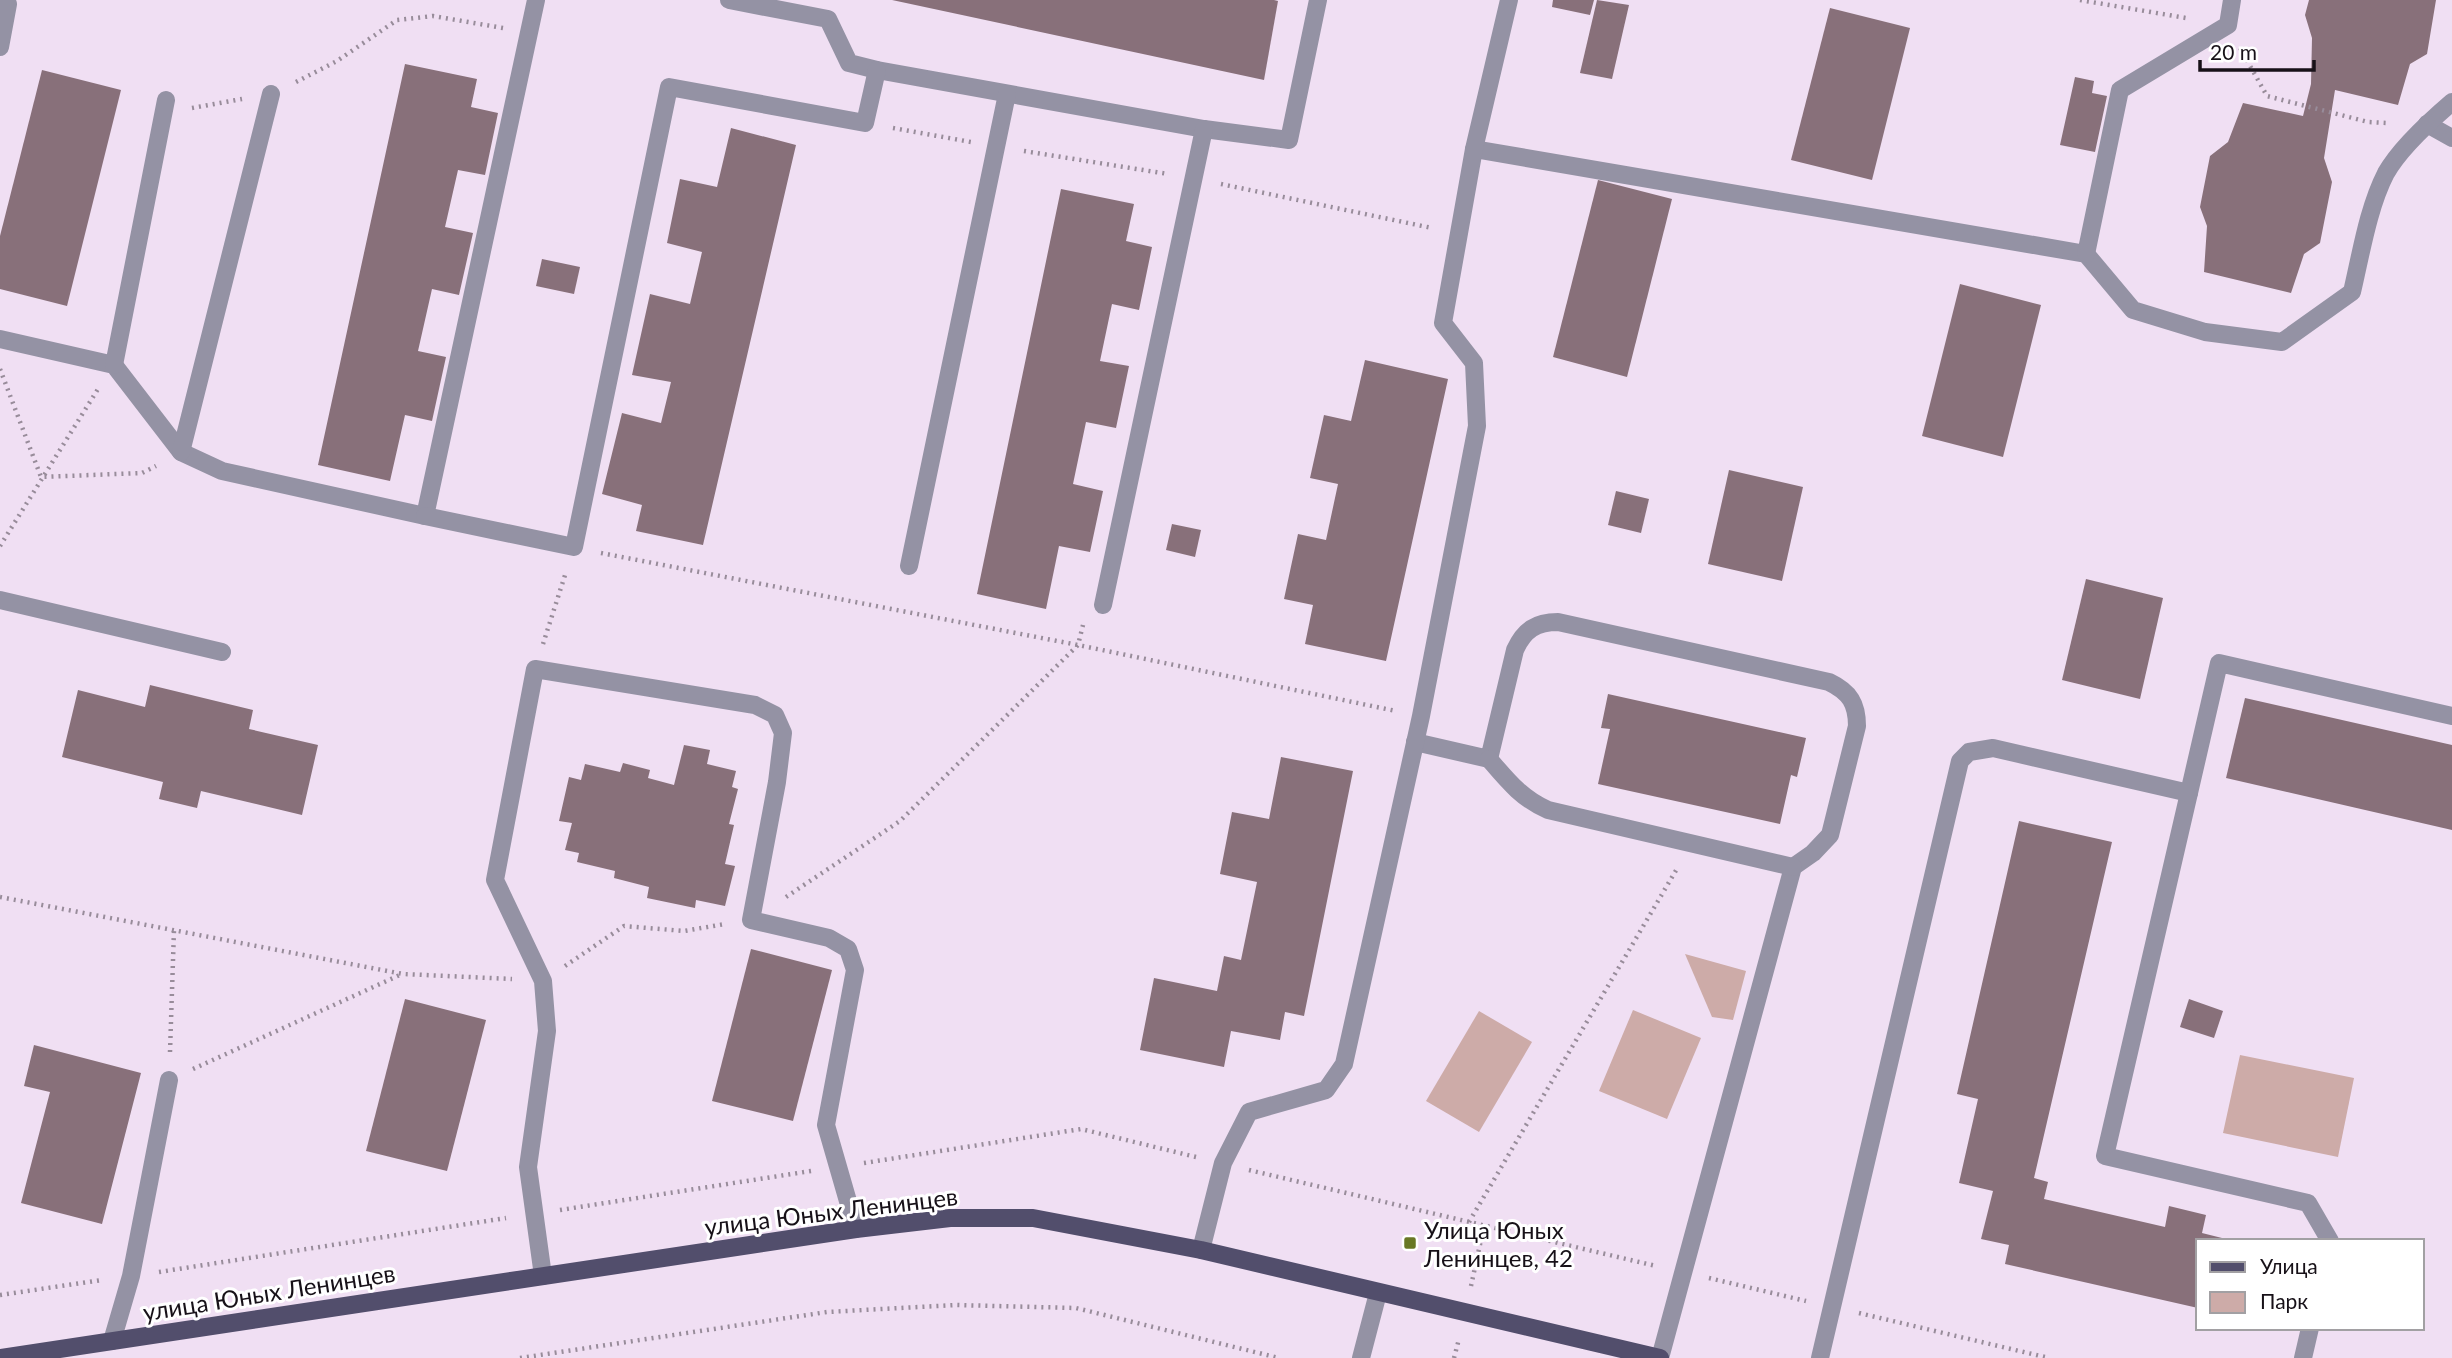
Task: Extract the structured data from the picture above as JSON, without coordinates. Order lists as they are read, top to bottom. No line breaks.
{"streets":{"main road":["улица Юных Ленинцев"]},"places":{"transit":["Улица Юных Ленинцев, 42"]},"legend":["Улица","Парк"],"scale_bar":"20 m"}
